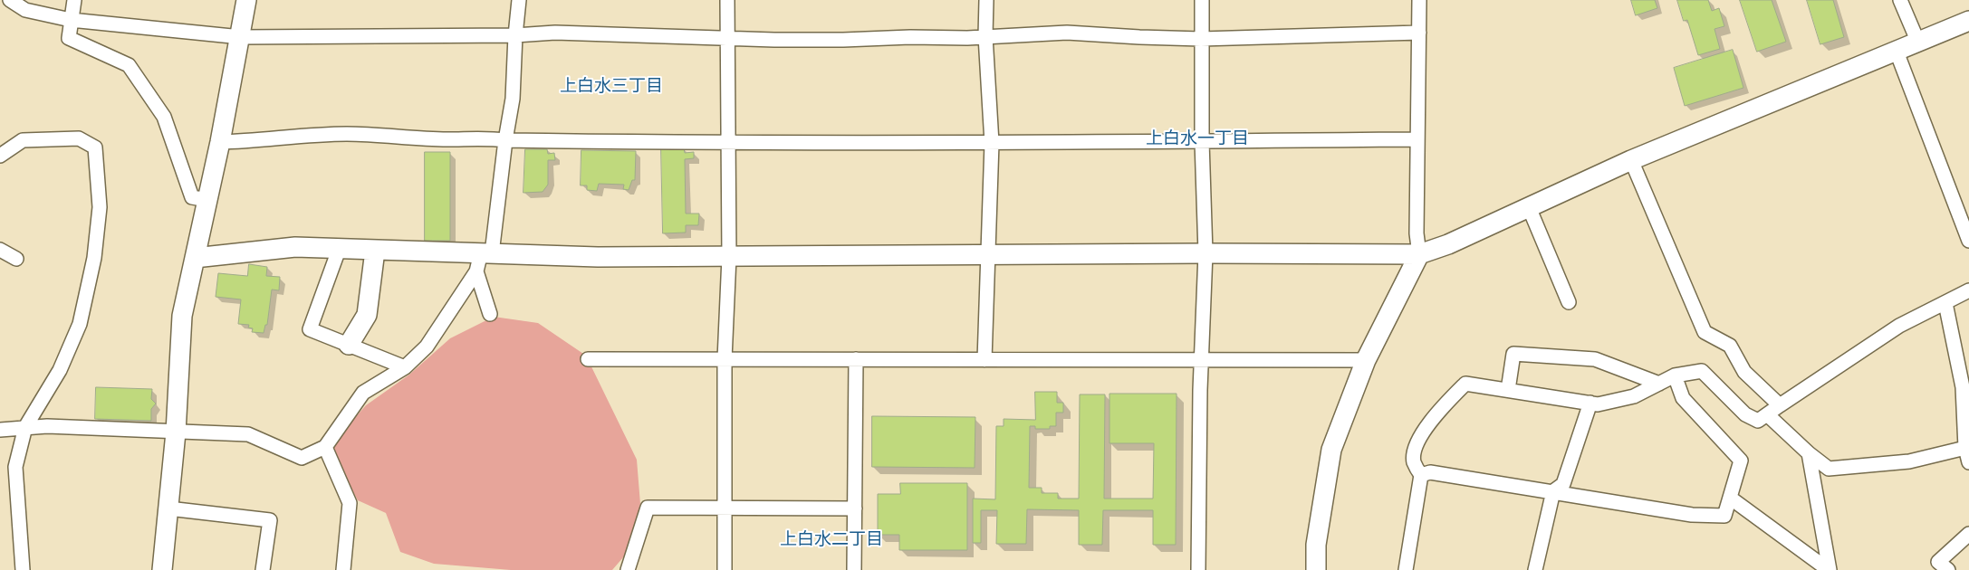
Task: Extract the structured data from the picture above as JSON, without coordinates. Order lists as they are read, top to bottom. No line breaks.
{"districts":["上白水三丁目","上白水一丁目","上白水二丁目"]}
